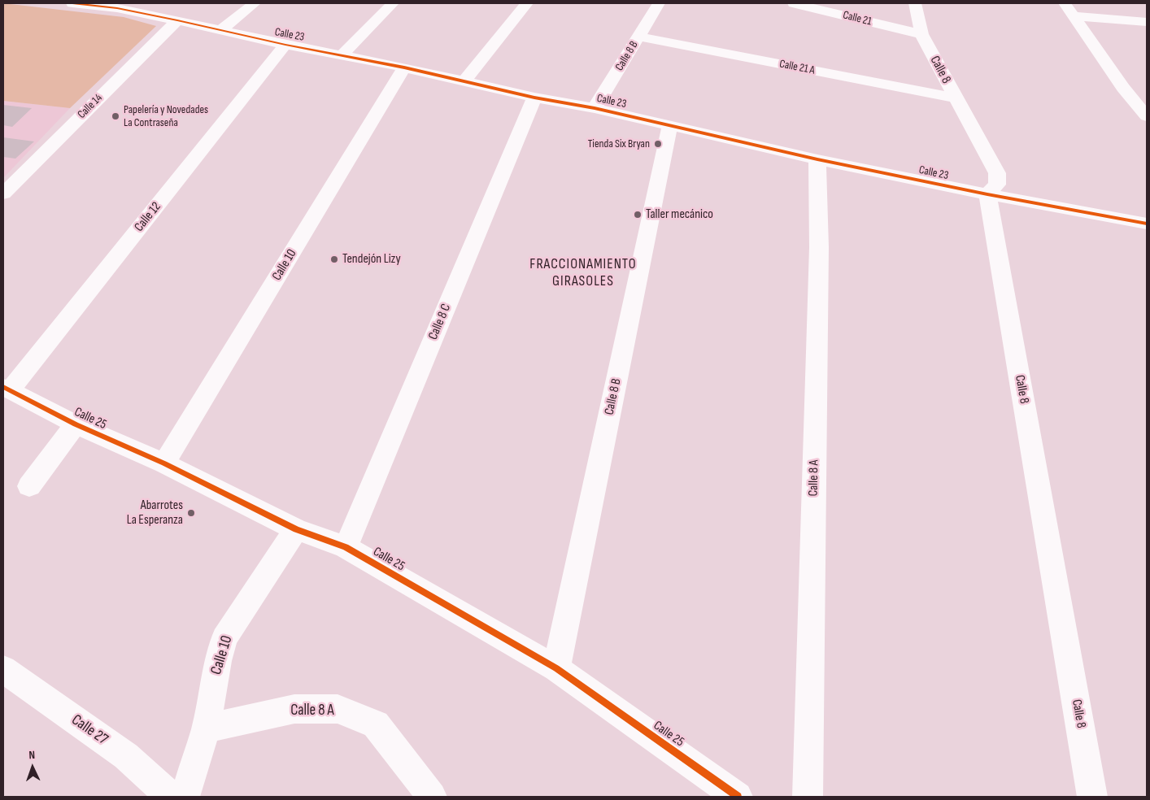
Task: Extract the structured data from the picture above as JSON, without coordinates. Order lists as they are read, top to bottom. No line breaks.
{"streets":{"street":["Calle 21","Calle 23","Calle 8 B","Calle 21 A","Calle 8","Calle 14","Calle 12","Calle 10","Calle 8 C","Calle 25","Calle 8 A","Calle 27"]},"crossings":[["Calle 21","Calle 8"],["Calle 23","Calle 8 B"],["Calle 23","Calle 8"],["Calle 23","Calle 14"],["Calle 23","Calle 12"],["Calle 23","Calle 10"],["Calle 23","Calle 8 C"],["Calle 23","Calle 8 A"],["Calle 8 B","Calle 21 A"],["Calle 8 B","Calle 25"],["Calle 21 A","Calle 8"],["Calle 12","Calle 25"],["Calle 10","Calle 25"],["Calle 10","Calle 8 A"],["Calle 8 C","Calle 25"]],"districts":["FRACCIONAMIENTO GIRASOLES"],"places":["Papelería y Novedades La Contraseña","Tienda Six Bryan","Taller mecánico","Tendejón Lizy","Abarrotes La Esperanza"],"north":"top"}
